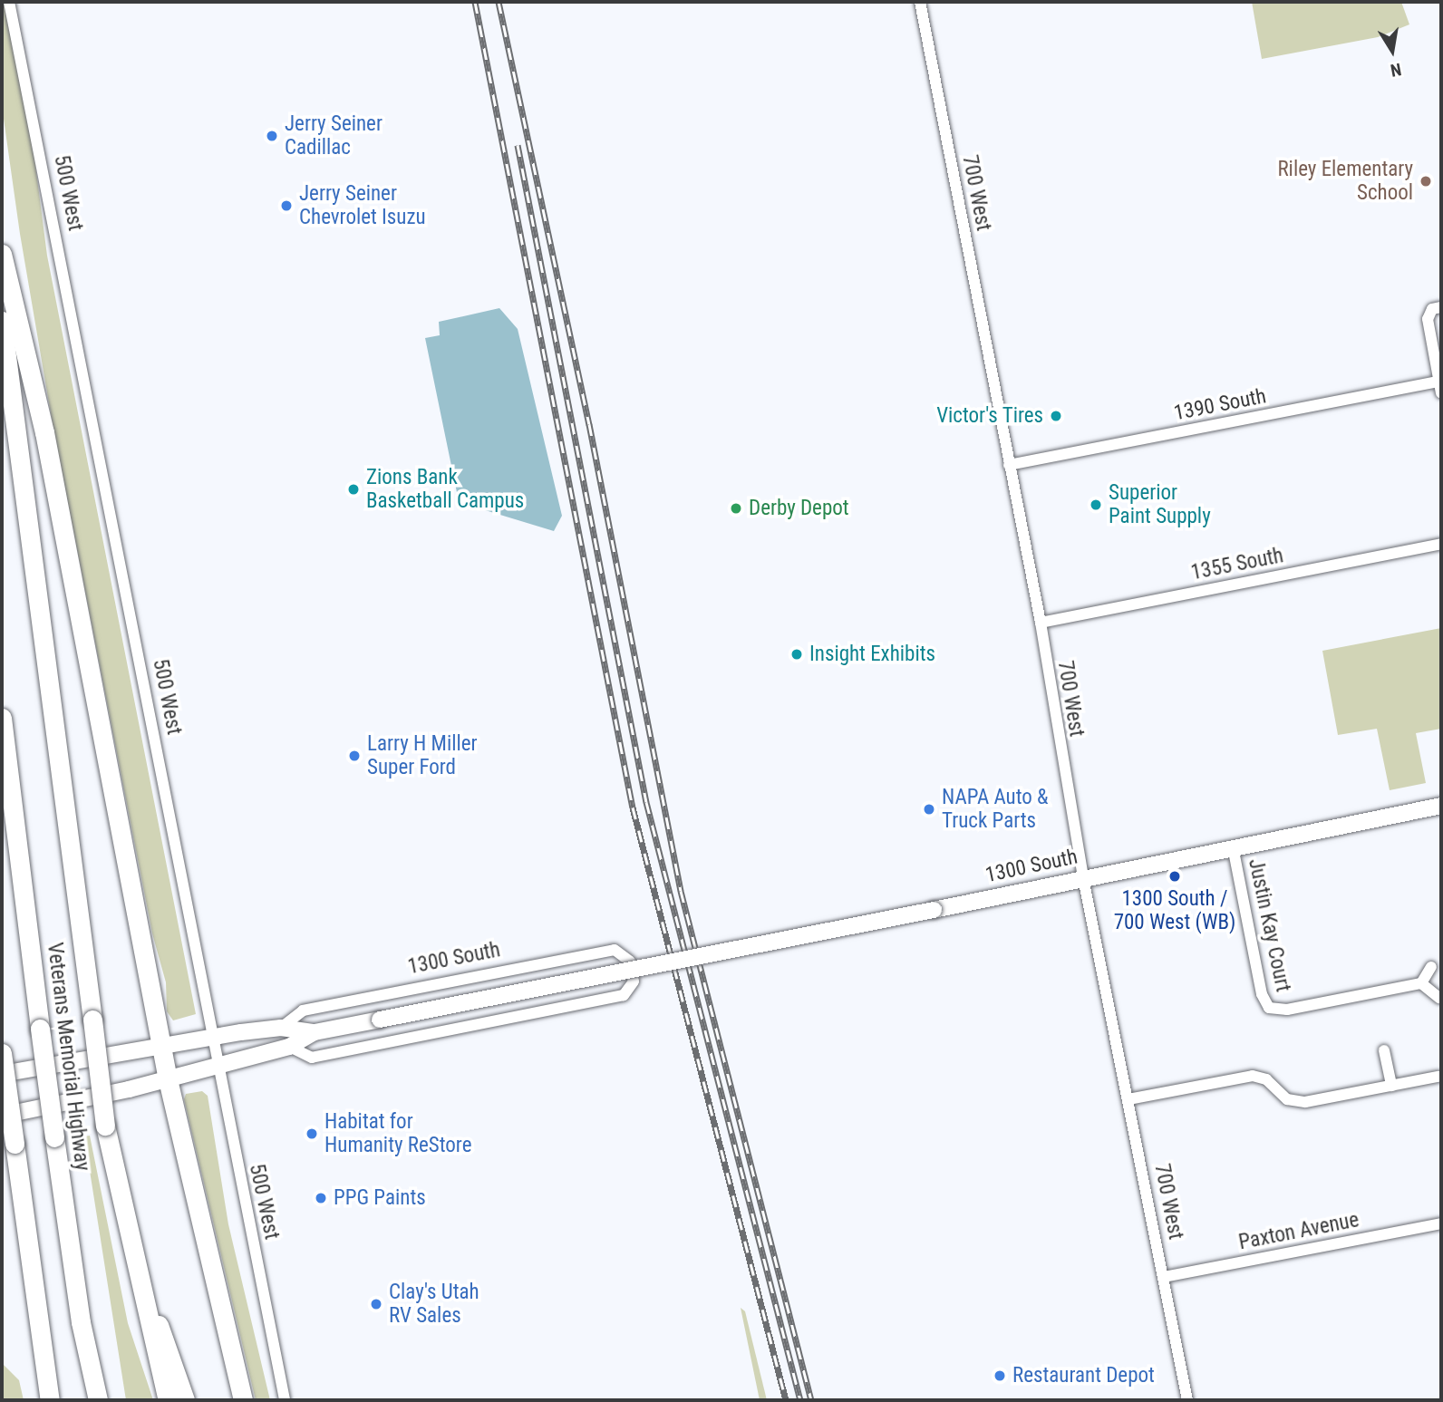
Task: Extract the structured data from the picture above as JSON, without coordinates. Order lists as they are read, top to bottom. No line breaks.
{"streets":{"highway":["Veterans Memorial Highway"],"main road":["1300 South"],"street":["500 West","700 West","1390 South","1355 South","Justin Kay Court","Paxton Avenue"]},"crossings":[["500 West","1300 South"],["700 West","1390 South"],["700 West","1355 South"],["700 West","1300 South"],["700 West","Paxton Avenue"],["1300 South","Justin Kay Court"]],"places":["Jerry Seiner Cadillac","Riley Elementary School","Jerry Seiner Chevrolet Isuzu","Victor's Tires","Zions Bank Basketball Campus","Superior Paint Supply","Derby Depot","Insight Exhibits","Larry H Miller Super Ford","NAPA Auto & Truck Parts","1300 South / 700 West (WB)","Habitat for Humanity ReStore","PPG Paints","Clay's Utah RV Sales","Restaurant Depot"],"north":"bottom"}
